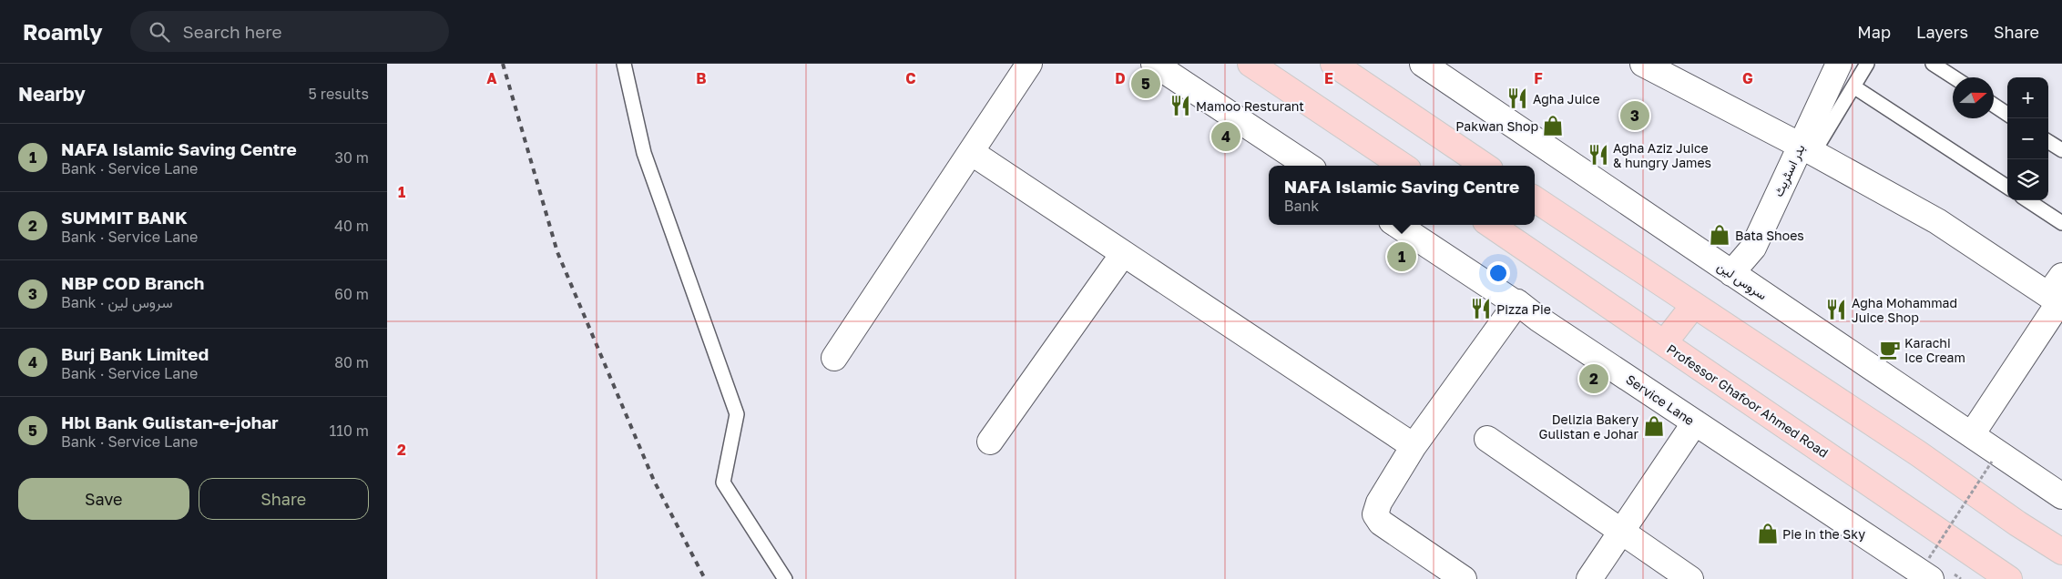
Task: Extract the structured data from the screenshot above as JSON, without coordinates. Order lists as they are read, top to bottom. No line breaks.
{"streets":{"main road":["Professor Ghafoor Ahmed Road"],"street":["بدر اسٹریٹ","سروس لین","Service Lane"]},"crossings":[["بدر اسٹریٹ","سروس لین"]],"places":{"restaurant":["Agha Juice","Mamoo Resturant","Agha Aziz Juice & hungry James","Pizza Pie","Agha Mohammad Juice Shop"],"shop":["Pakwan Shop","Bata Shoes","Delizia Bakery Gulistan e Johar","Pie in the Sky"],"cafe":["Karachi Ice Cream"]},"north":"right","page":{"header":"Roamly","search":"Search here","nav":["Map","Layers","Share"],"heading":["Nearby","5 results"],"pins":["5","3","4","1","2"],"map_buttons":["+","−"],"list":[{"mark":"1","name":"NAFA Islamic Saving Centre","note":"Bank · Service Lane","value":"30 m"},{"mark":"2","name":"SUMMIT BANK","note":"Bank · Service Lane","value":"40 m"},{"mark":"3","name":"NBP COD Branch","note":"Bank · سروس لین","value":"60 m"},{"mark":"4","name":"Burj Bank Limited","note":"Bank · Service Lane","value":"80 m"},{"mark":"5","name":"Hbl Bank Gulistan-e-johar","note":"Bank · Service Lane","value":"110 m"}],"popup":["NAFA Islamic Saving Centre","Bank"],"buttons":["Save","Share"]},"grid":{"columns":["A","B","C","D","E","F","G"],"rows":["1","2"]}}
